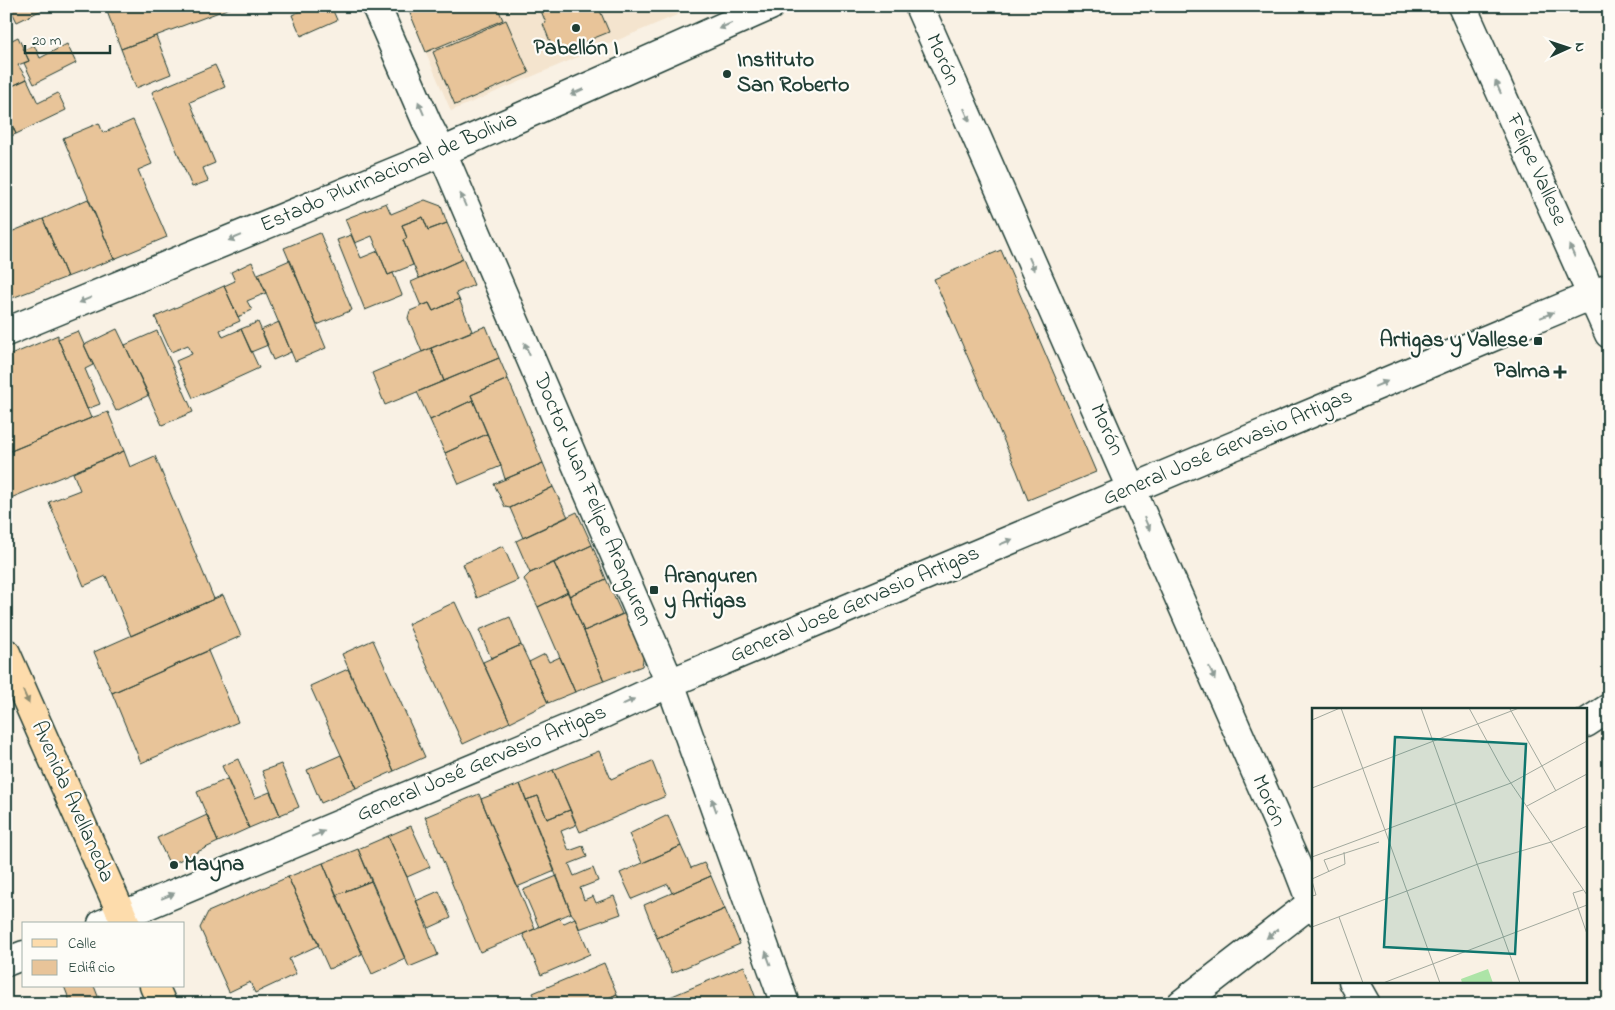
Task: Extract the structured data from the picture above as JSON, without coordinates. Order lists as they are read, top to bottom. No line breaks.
{"streets":{"main road":["Avenida Avellaneda"],"street":["Morón","Felipe Vallese","Estado Plurinacional de Bolivia","General José Gervasio Artigas","Doctor Juan Felipe Aranguren"]},"crossings":[["Morón","General José Gervasio Artigas"],["Felipe Vallese","General José Gervasio Artigas"],["Estado Plurinacional de Bolivia","Doctor Juan Felipe Aranguren"],["General José Gervasio Artigas","Doctor Juan Felipe Aranguren"],["General José Gervasio Artigas","Avenida Avellaneda"]],"one_way":["Morón","Felipe Vallese","Estado Plurinacional de Bolivia","General José Gervasio Artigas","Doctor Juan Felipe Aranguren","Avenida Avellaneda"],"places":{"other":["Pabellón I","Instituto San Roberto","Mayna"],"transit":["Artigas y Vallese","Aranguren y Artigas"],"health":["Palma"]},"legend":["Calle","Edificio"],"scale_bar":"20 m","north":"right"}
